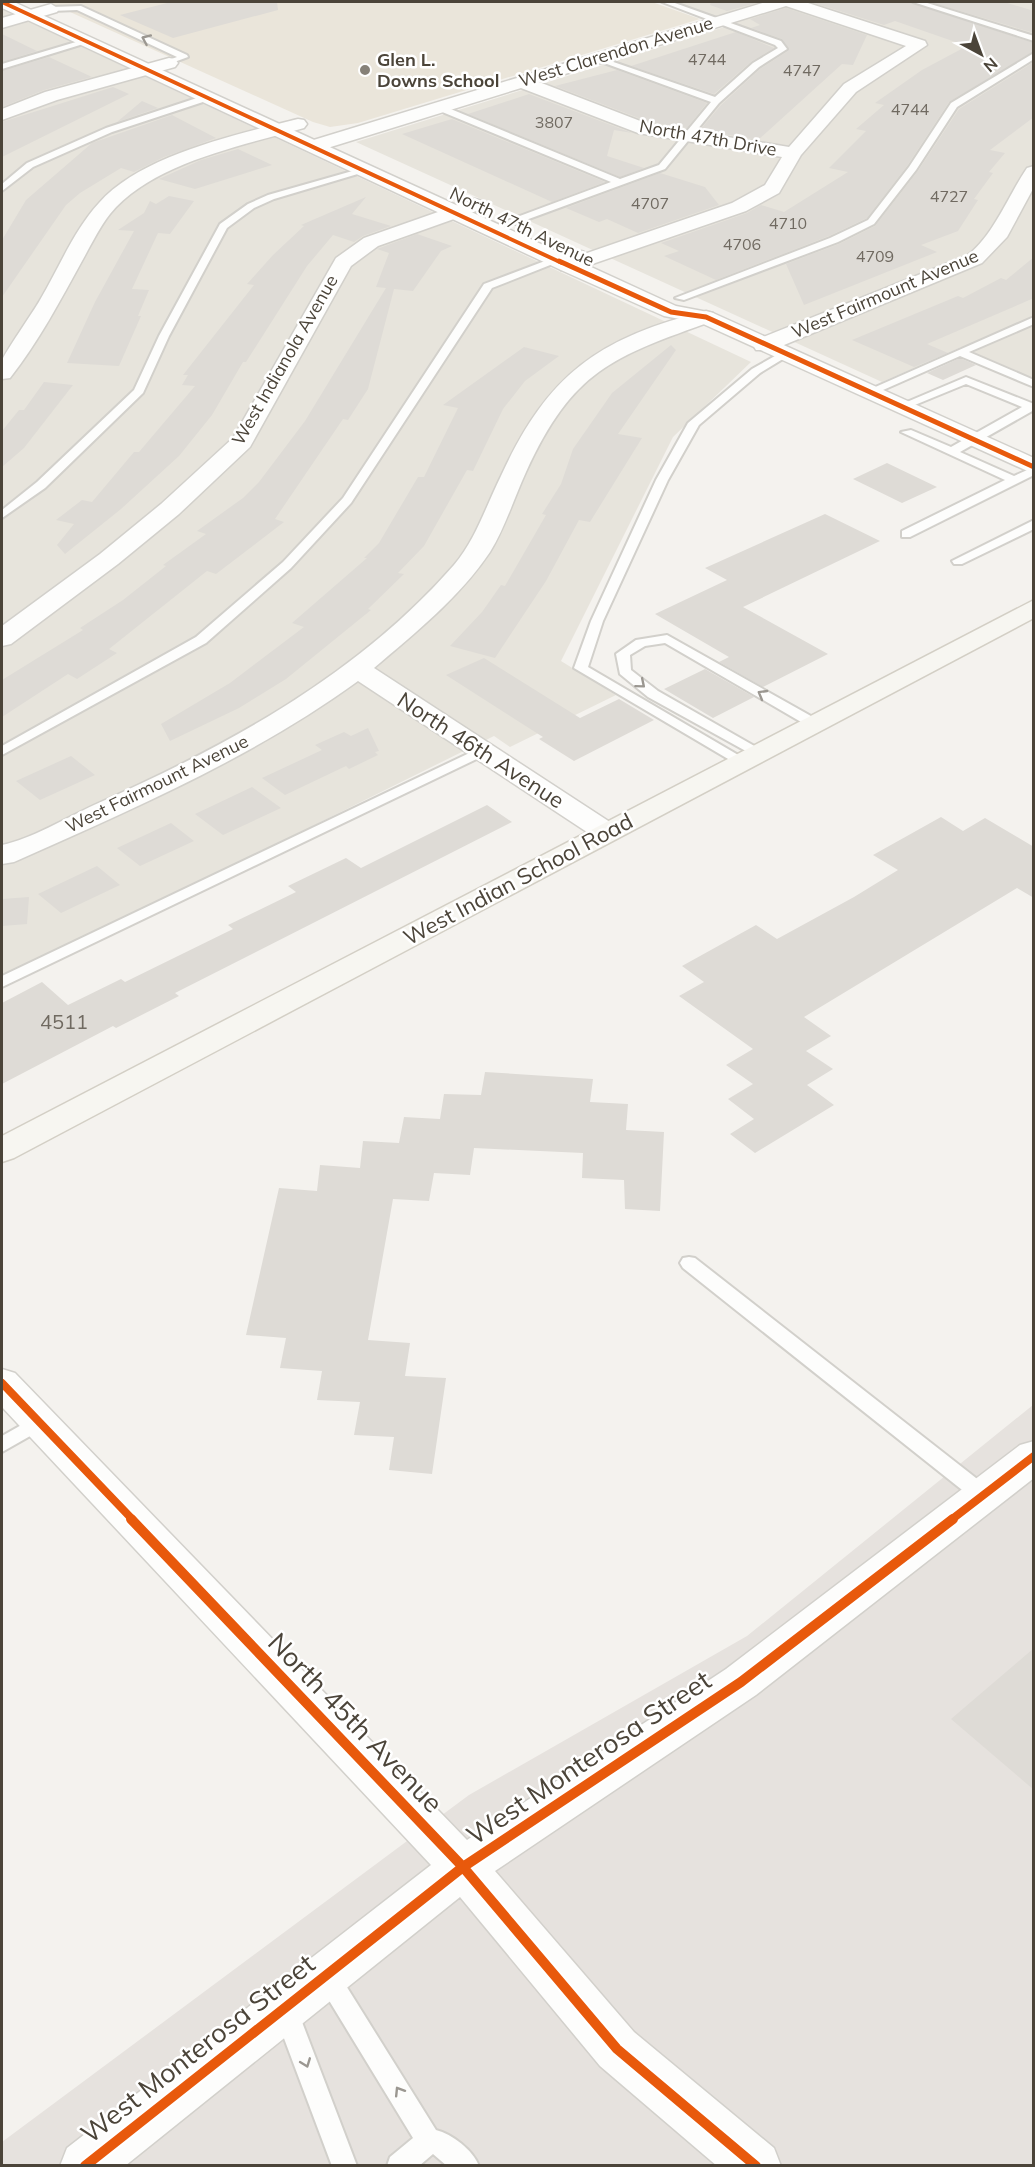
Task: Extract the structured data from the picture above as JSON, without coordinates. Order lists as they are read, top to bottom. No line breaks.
{"streets":{"main road":["West Indian School Road"],"street":["West Clarendon Avenue","North 47th Drive","North 47th Avenue","West Fairmount Avenue","West Indianola Avenue","North 46th Avenue","North 45th Avenue","West Monterosa Street"]},"crossings":[["West Clarendon Avenue","North 47th Drive"],["West Clarendon Avenue","North 47th Avenue"],["North 47th Avenue","West Fairmount Avenue"],["North 47th Avenue","West Indianola Avenue"],["West Fairmount Avenue","North 46th Avenue"],["North 46th Avenue","West Indian School Road"],["North 45th Avenue","West Monterosa Street"]],"places":["Glen L. Downs School"],"house_numbers":["4744","4747","4744","3807","4727","4707","4710","4706","4709","4511"],"north":"bottom right"}
